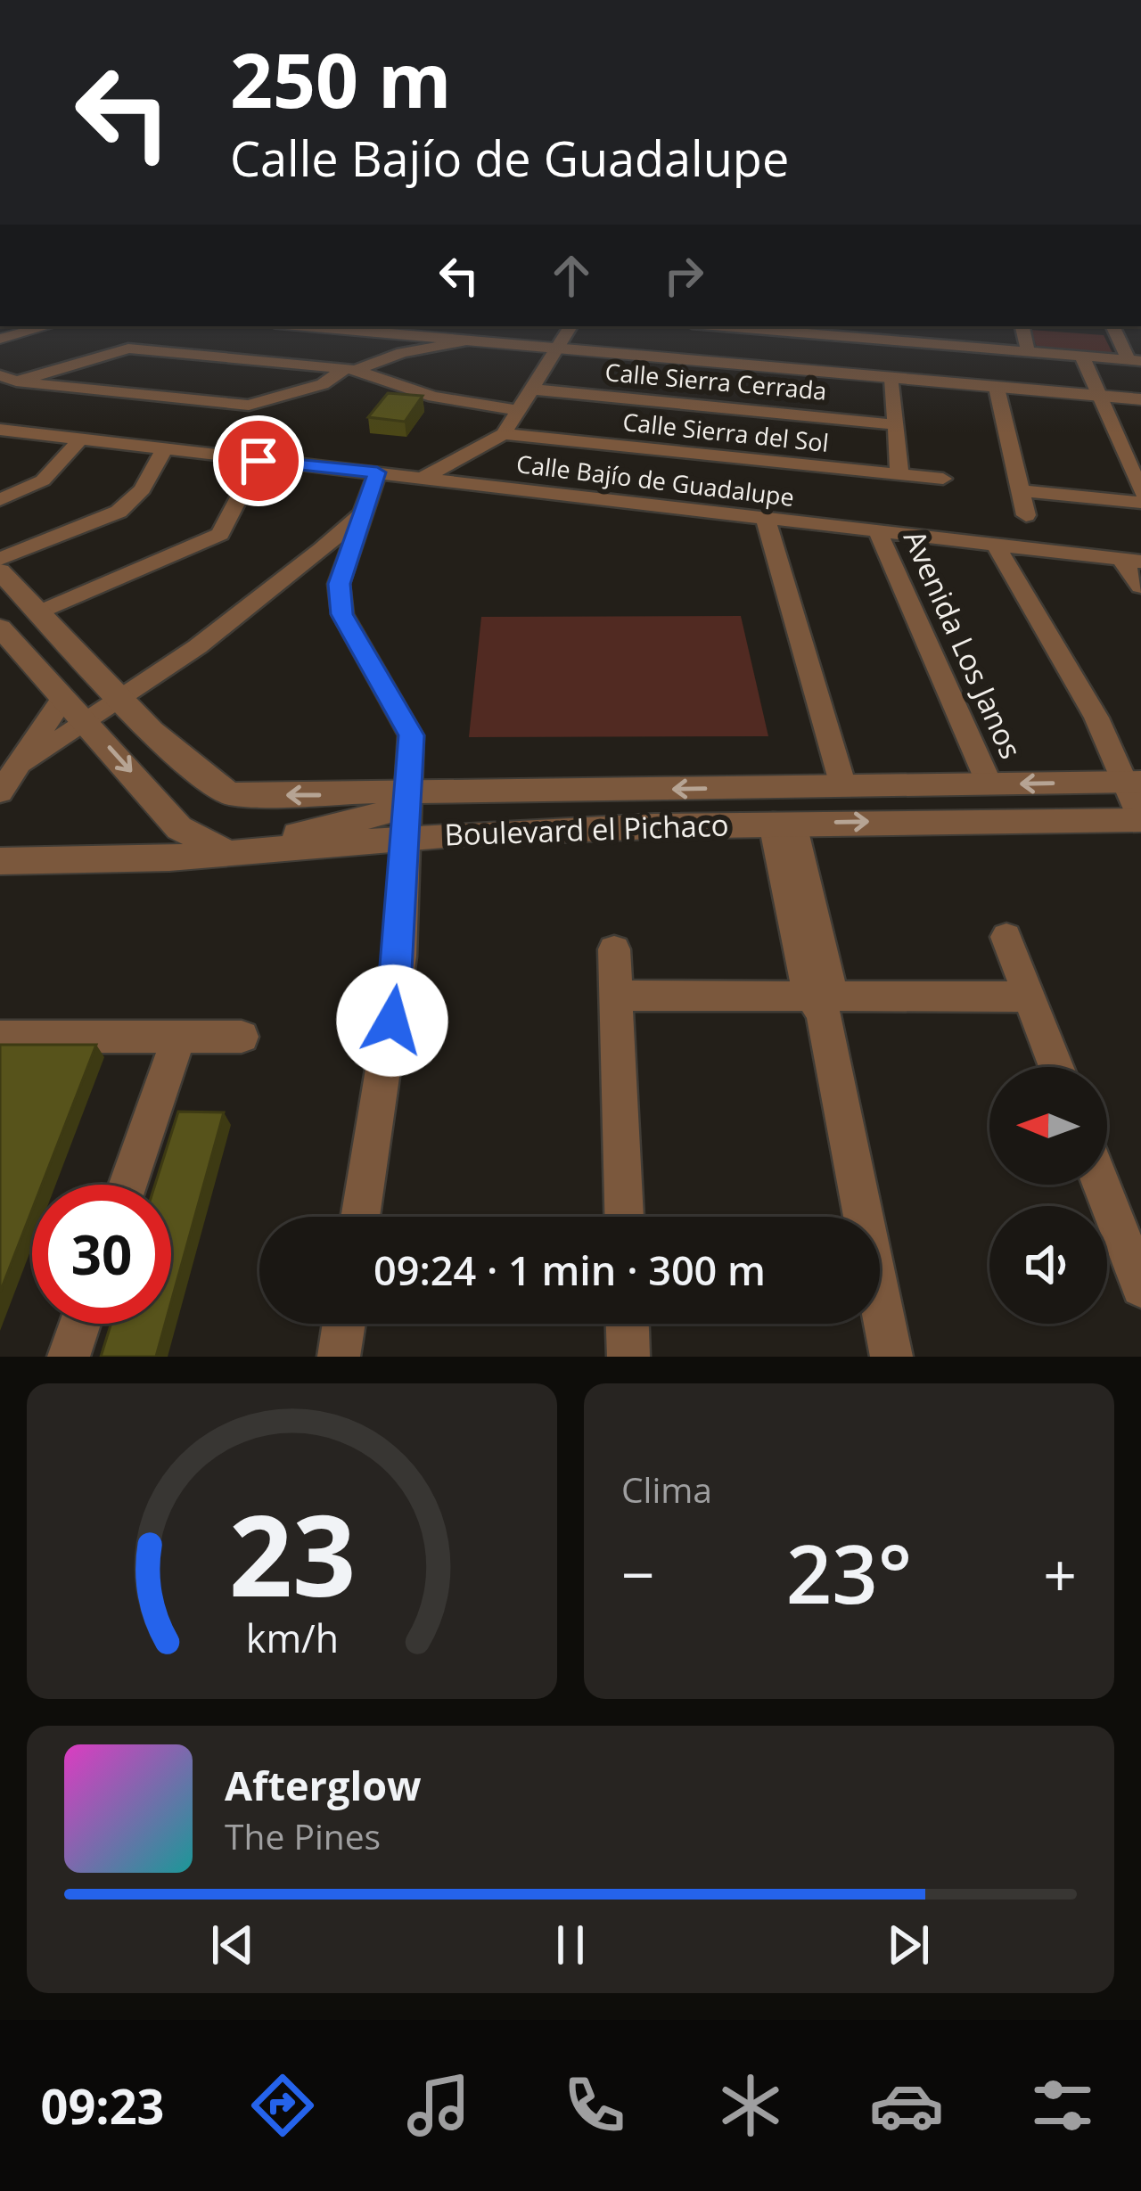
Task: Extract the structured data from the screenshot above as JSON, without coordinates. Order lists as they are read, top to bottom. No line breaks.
{"streets":{"street":["Calle Sierra Cerrada","Calle Sierra del Sol","Calle Bajío de Guadalupe","Avenida Los Janos","Boulevard el Pichaco"]},"crossings":[["Calle Bajío de Guadalupe","Avenida Los Janos"],["Avenida Los Janos","Boulevard el Pichaco"]],"north":"left","page":{"turn":["250 m","Calle Bajío de Guadalupe"],"limit":"30","trip":"09:24 · 1 min · 300 m","tile":"Clima","heat":["−","23°","+"],"song":["Afterglow","The Pines"],"tabs":"09:23","gauge":["23","km/h"]}}
